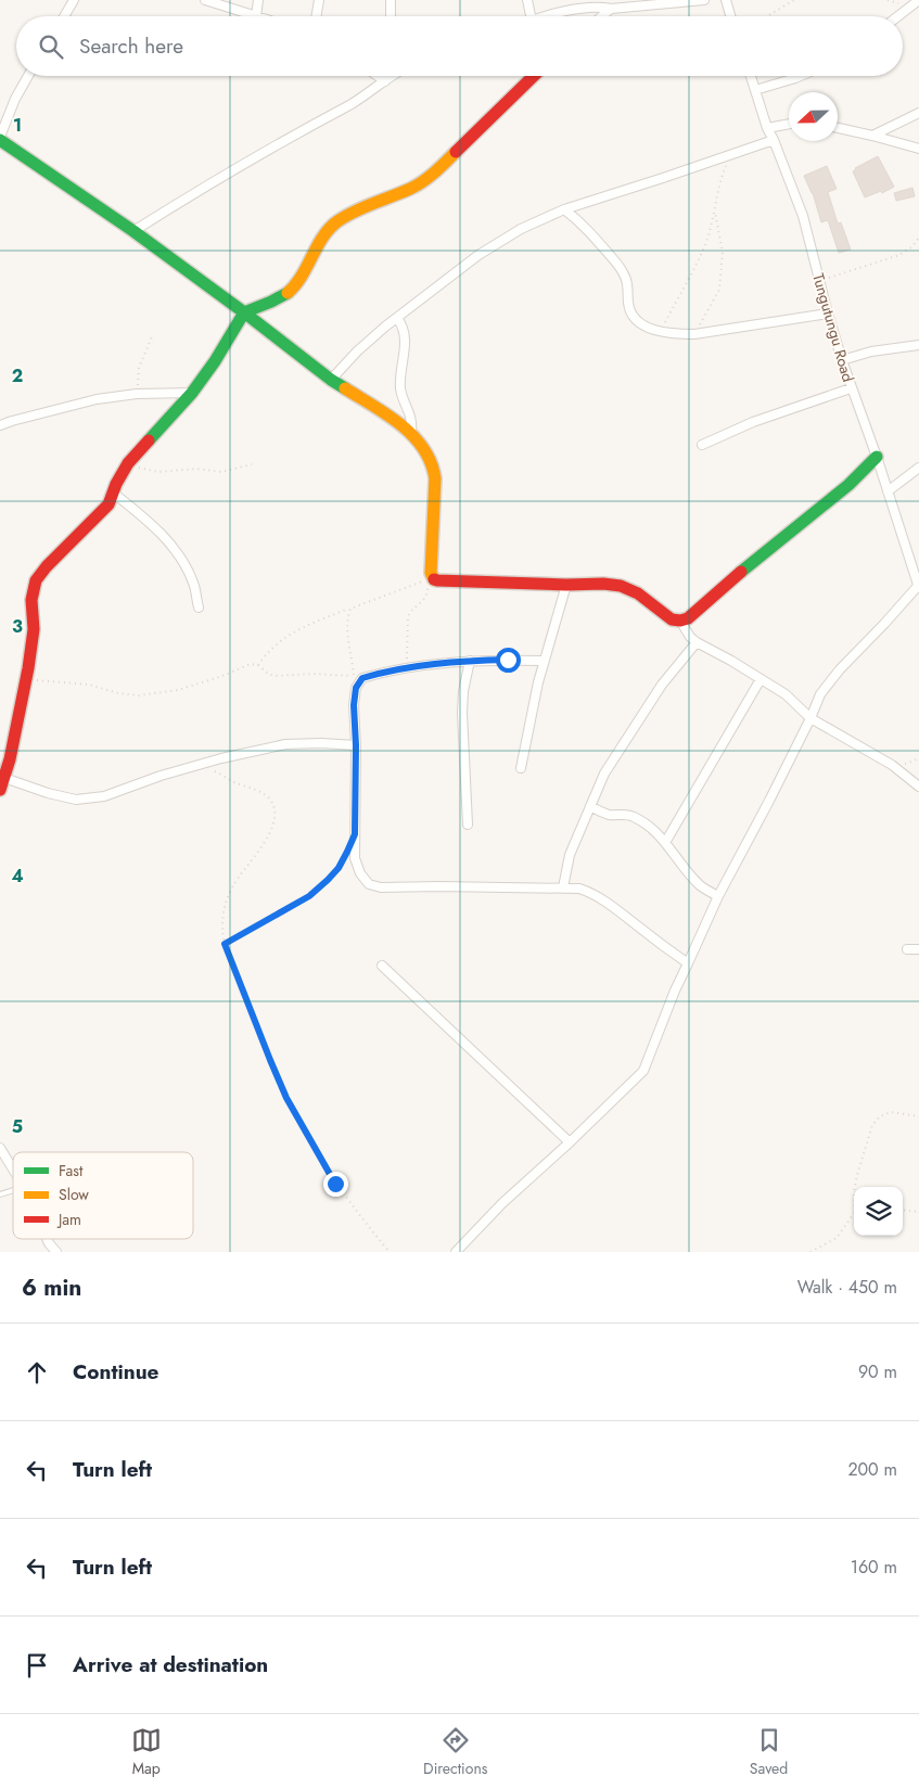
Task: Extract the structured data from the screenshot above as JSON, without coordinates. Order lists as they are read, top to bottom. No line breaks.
{"streets":{"street":["Tungutungu Road"]},"legend":["Fast","Slow","Jam"],"north":"left","page":{"search":"Search here","heading":["6 min","Walk · 450 m"],"list":[["Continue","90 m"],["Turn left","200 m"],["Turn left","160 m"],"Arrive at destination"],"nav":["Map","Directions","Saved"]},"grid":{"rows":["1","2","3","4","5"]}}
